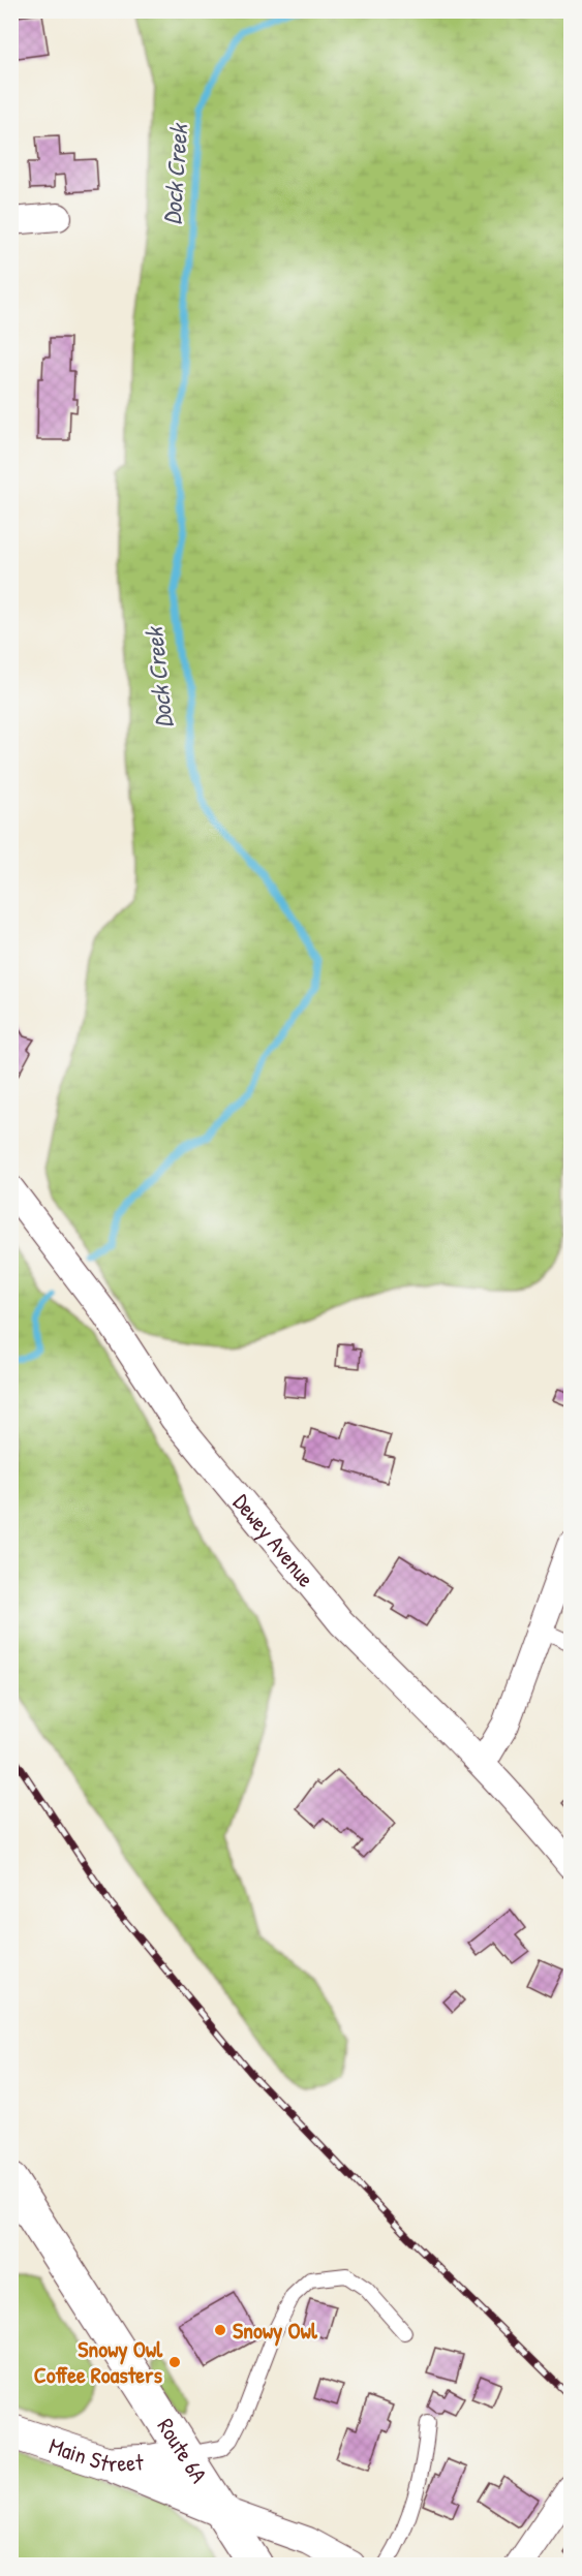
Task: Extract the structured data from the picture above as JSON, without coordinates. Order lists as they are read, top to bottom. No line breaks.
{"streets":{"main road":["Main Street","Route 6A"],"street":["Dewey Avenue"]},"crossings":[["Main Street","Route 6A"]],"water":["Dock Creek"],"places":["Snowy Owl","Snowy Owl Coffee Roasters"]}
